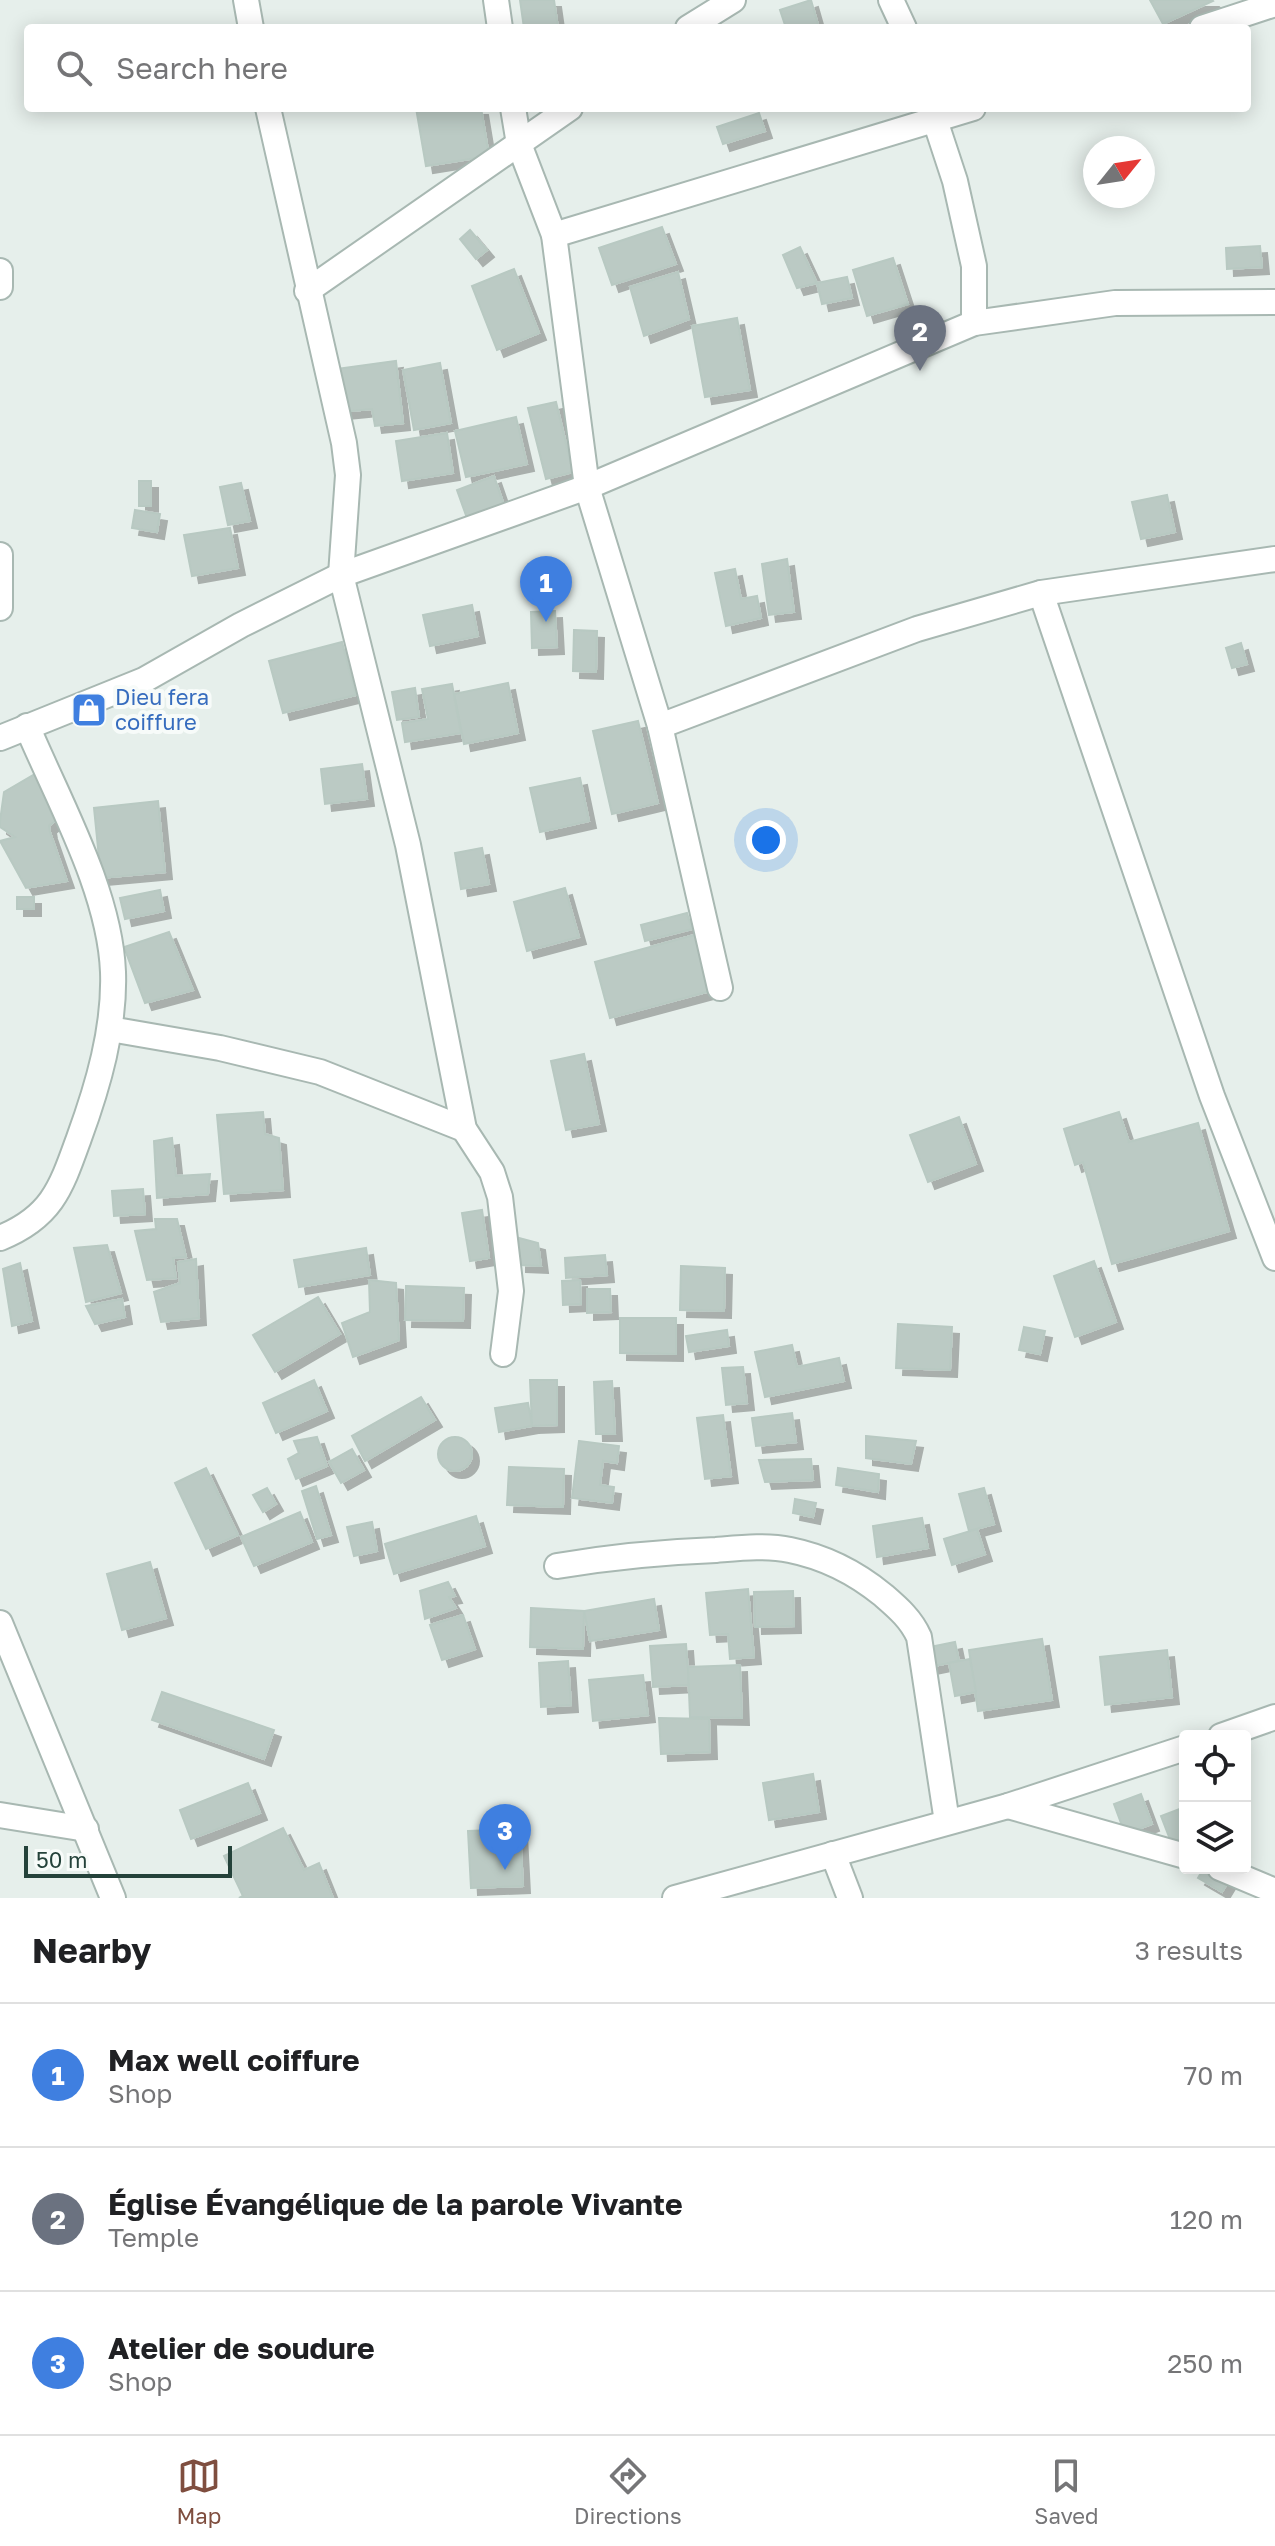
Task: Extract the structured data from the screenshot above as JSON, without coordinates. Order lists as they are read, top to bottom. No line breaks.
{"places":{"shop":["Dieu fera coiffure"]},"scale_bar":"50 m","north":"top right","page":{"search":"Search here","pins":["2","1","3"],"scale":"50 m","heading":["Nearby","3 results"],"list":[{"mark":"1","name":"Max well coiffure","note":"Shop","value":"70 m"},{"mark":"2","name":"Église Évangélique de la parole Vivante","note":"Temple","value":"120 m"},{"mark":"3","name":"Atelier de soudure","note":"Shop","value":"250 m"}],"nav":["Map","Directions","Saved"]}}
